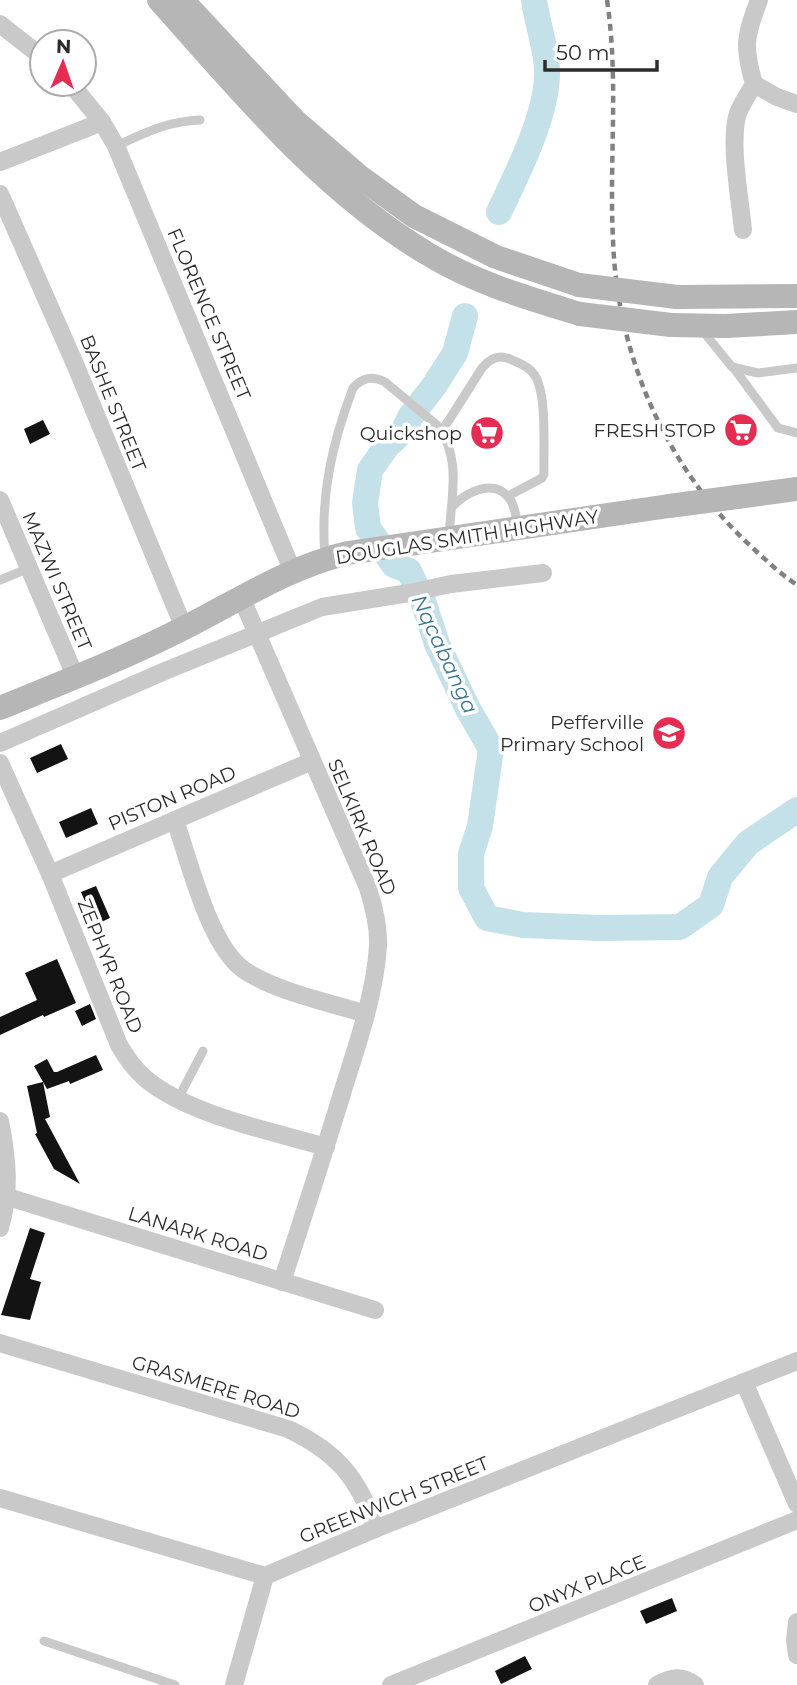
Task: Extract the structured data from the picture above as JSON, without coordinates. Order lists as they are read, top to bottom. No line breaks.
{"streets":{"main road":["DOUGLAS SMITH HIGHWAY"],"street":["FLORENCE STREET","BASHE STREET","MAZWI STREET","PISTON ROAD","SELKIRK ROAD","ZEPHYR ROAD","LANARK ROAD","GRASMERE ROAD","GREENWICH STREET","ONYX PLACE"]},"crossings":[["FLORENCE STREET","DOUGLAS SMITH HIGHWAY"],["BASHE STREET","DOUGLAS SMITH HIGHWAY"],["DOUGLAS SMITH HIGHWAY","MAZWI STREET"],["DOUGLAS SMITH HIGHWAY","SELKIRK ROAD"],["PISTON ROAD","SELKIRK ROAD"],["PISTON ROAD","ZEPHYR ROAD"],["SELKIRK ROAD","ZEPHYR ROAD"],["SELKIRK ROAD","LANARK ROAD"],["GRASMERE ROAD","GREENWICH STREET"]],"water":["Nqcabanga"],"places":{"supermarket":["FRESH STOP","Quickshop"],"school or university":["Pefferville Primary School"]},"scale_bar":"50 m","north":"top"}
